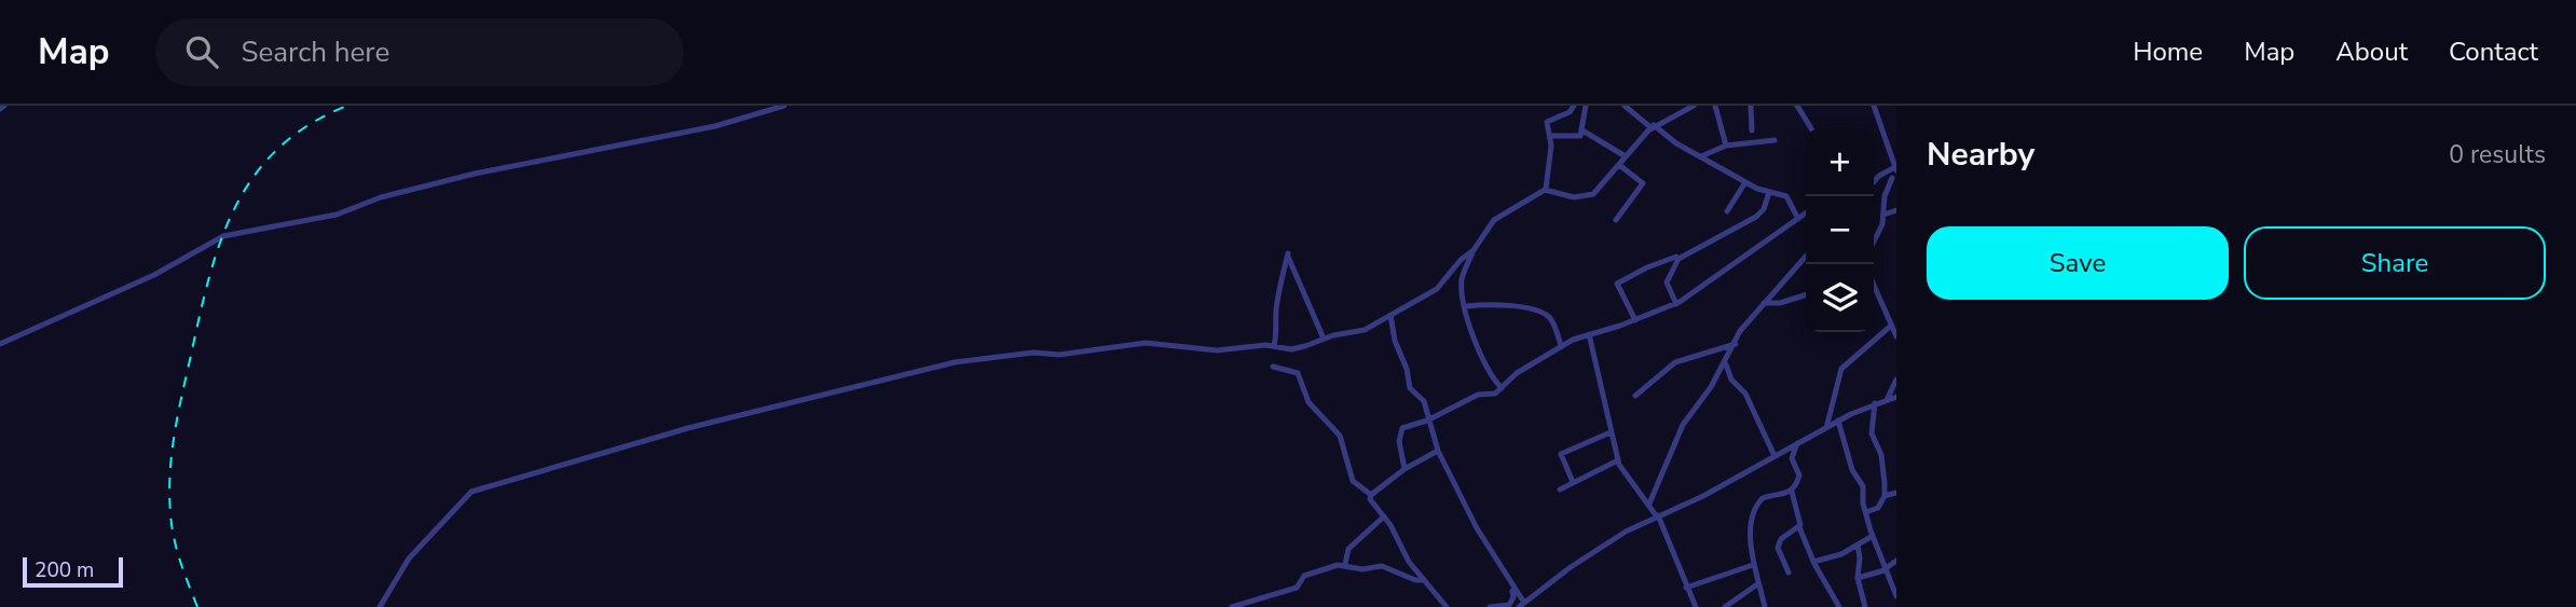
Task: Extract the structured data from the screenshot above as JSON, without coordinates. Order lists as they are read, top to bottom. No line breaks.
{"scale_bar":"200 m","page":{"header":"Map","search":"Search here","nav":["Home","Map","About","Contact"],"heading":["Nearby","0 results"],"map_buttons":["+","−"],"buttons":["Save","Share"],"scale":"200 m"}}
